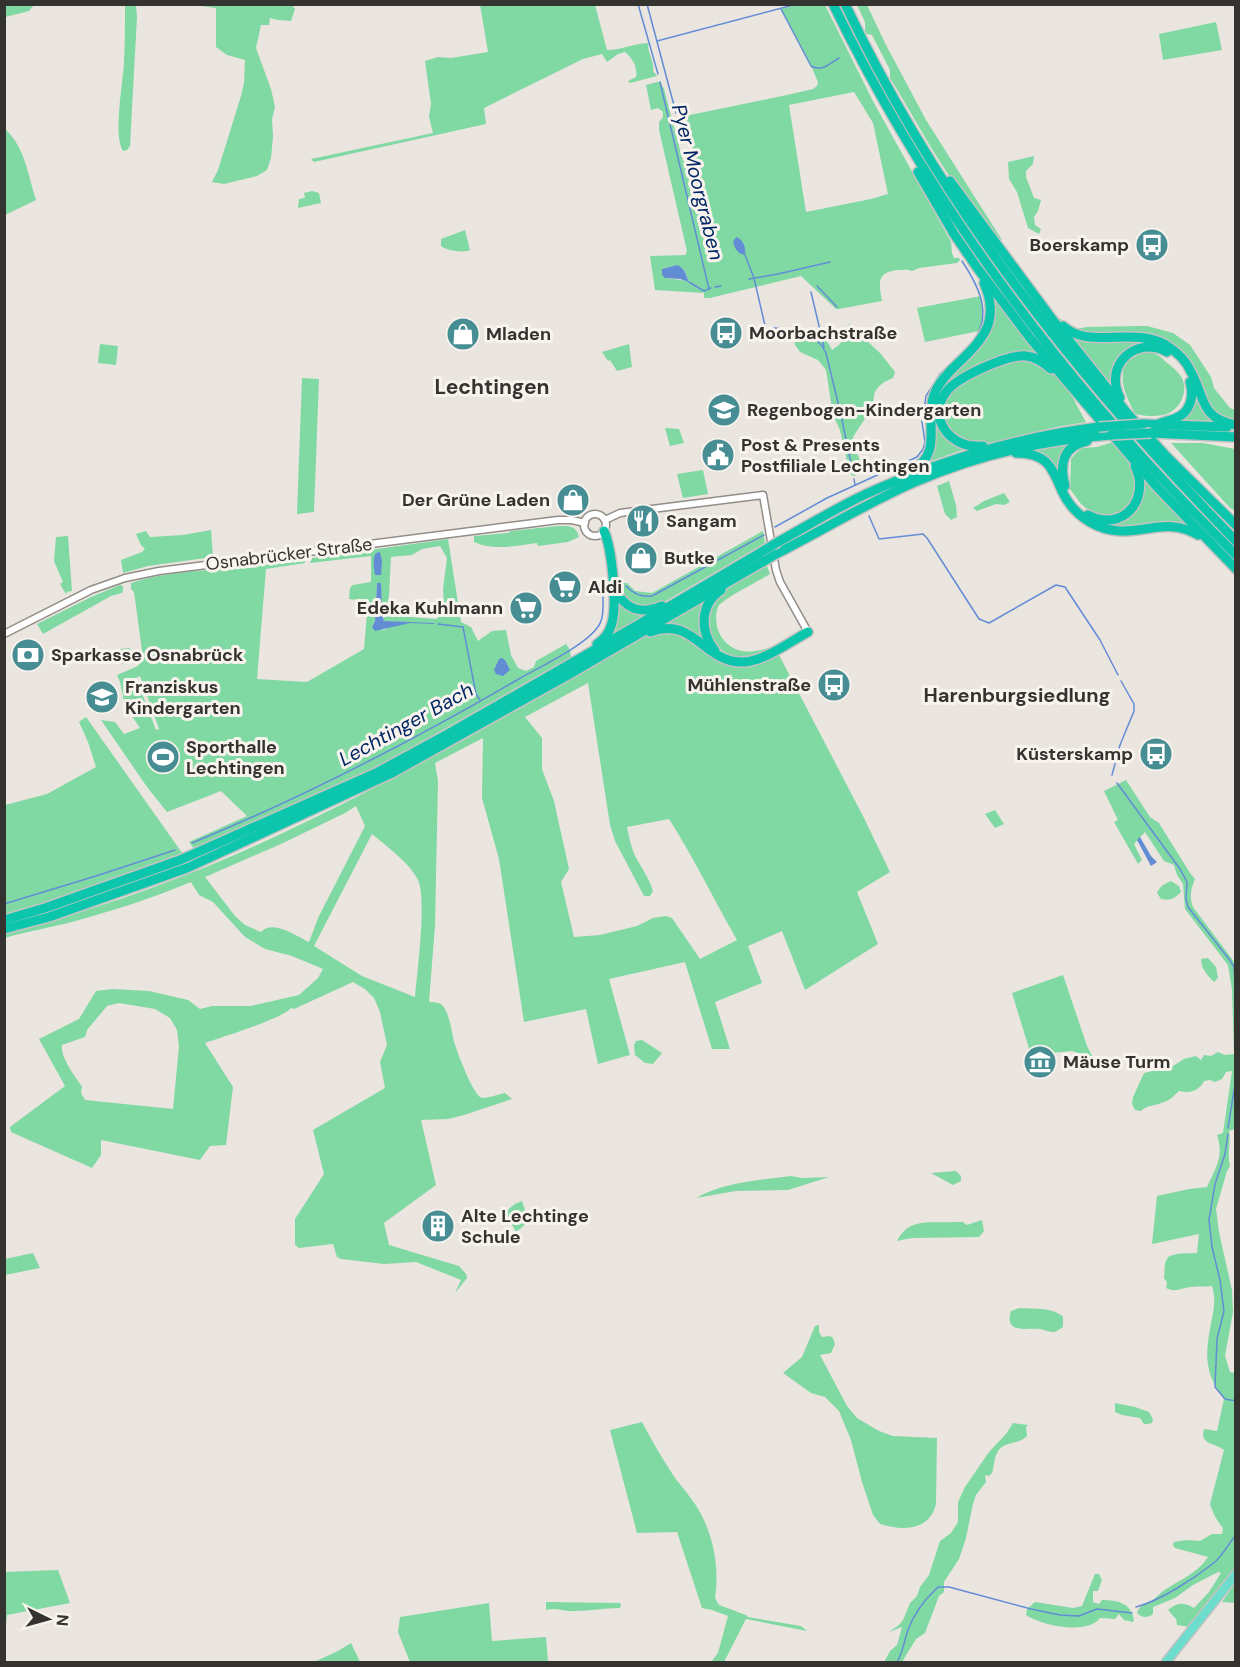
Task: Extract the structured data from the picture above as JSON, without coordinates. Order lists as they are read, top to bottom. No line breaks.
{"streets":{"street":["Osnabrücker Straße"]},"districts":["Lechtingen","Harenburgsiedlung"],"water":["Pyer Moorgraben","Lechtinger Bach"],"places":{"bus stop":["Boerskamp","Moorbachstraße","Mühlenstraße","Küsterskamp"],"shop":["Mladen","Der Grüne Laden","Butke"],"school or university":["Regenbogen-Kindergarten","Franziskus Kindergarten"],"public building":["Post & Presents Postfiliale Lechtingen"],"restaurant":["Sangam"],"supermarket":["Aldi","Edeka Kuhlmann"],"bank":["Sparkasse Osnabrück"],"sports":["Sporthalle Lechtingen"],"museum":["Mäuse Turm"],"building":["Alte Lechtinge Schule"]},"north":"right"}
